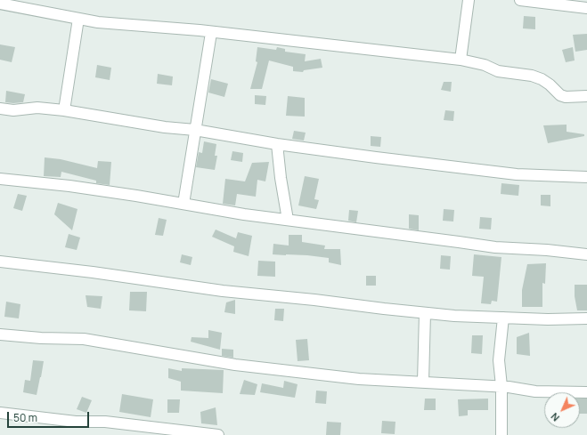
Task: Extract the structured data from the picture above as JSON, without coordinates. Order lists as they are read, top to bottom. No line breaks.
{"scale_bar":"50 m","north":"bottom left"}
